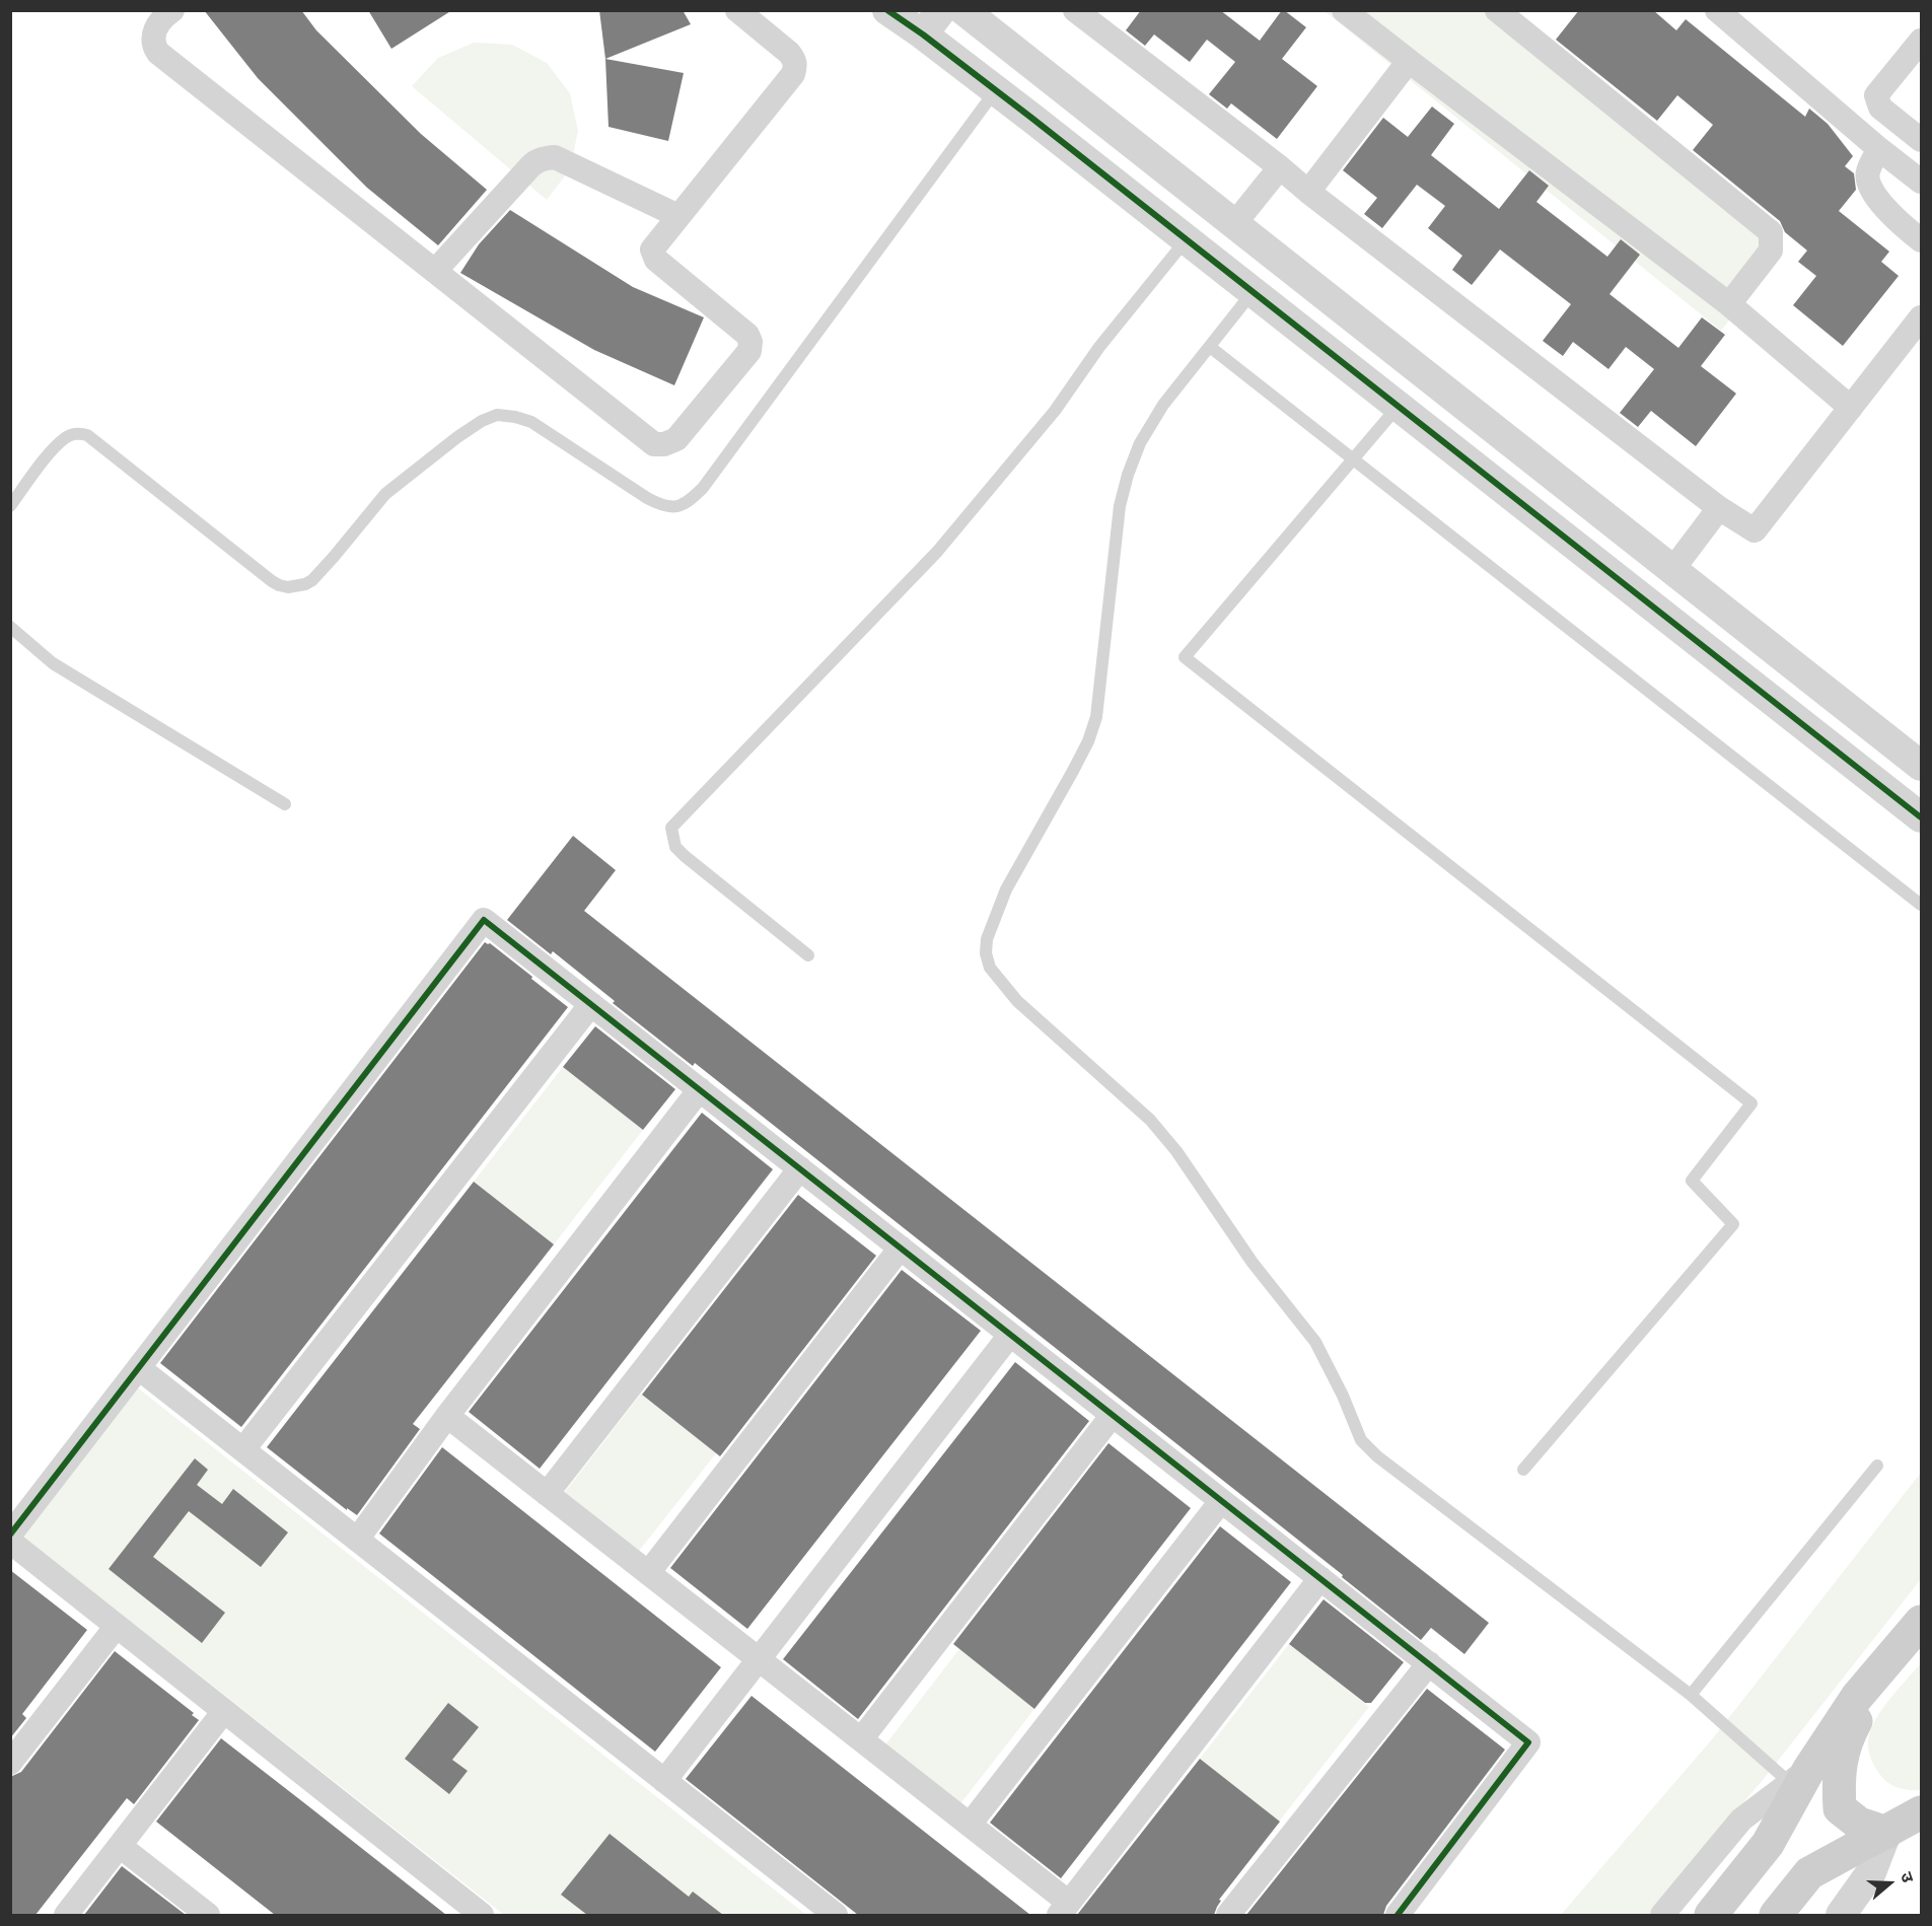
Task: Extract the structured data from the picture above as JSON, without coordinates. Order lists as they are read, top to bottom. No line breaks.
{"north":"right"}
